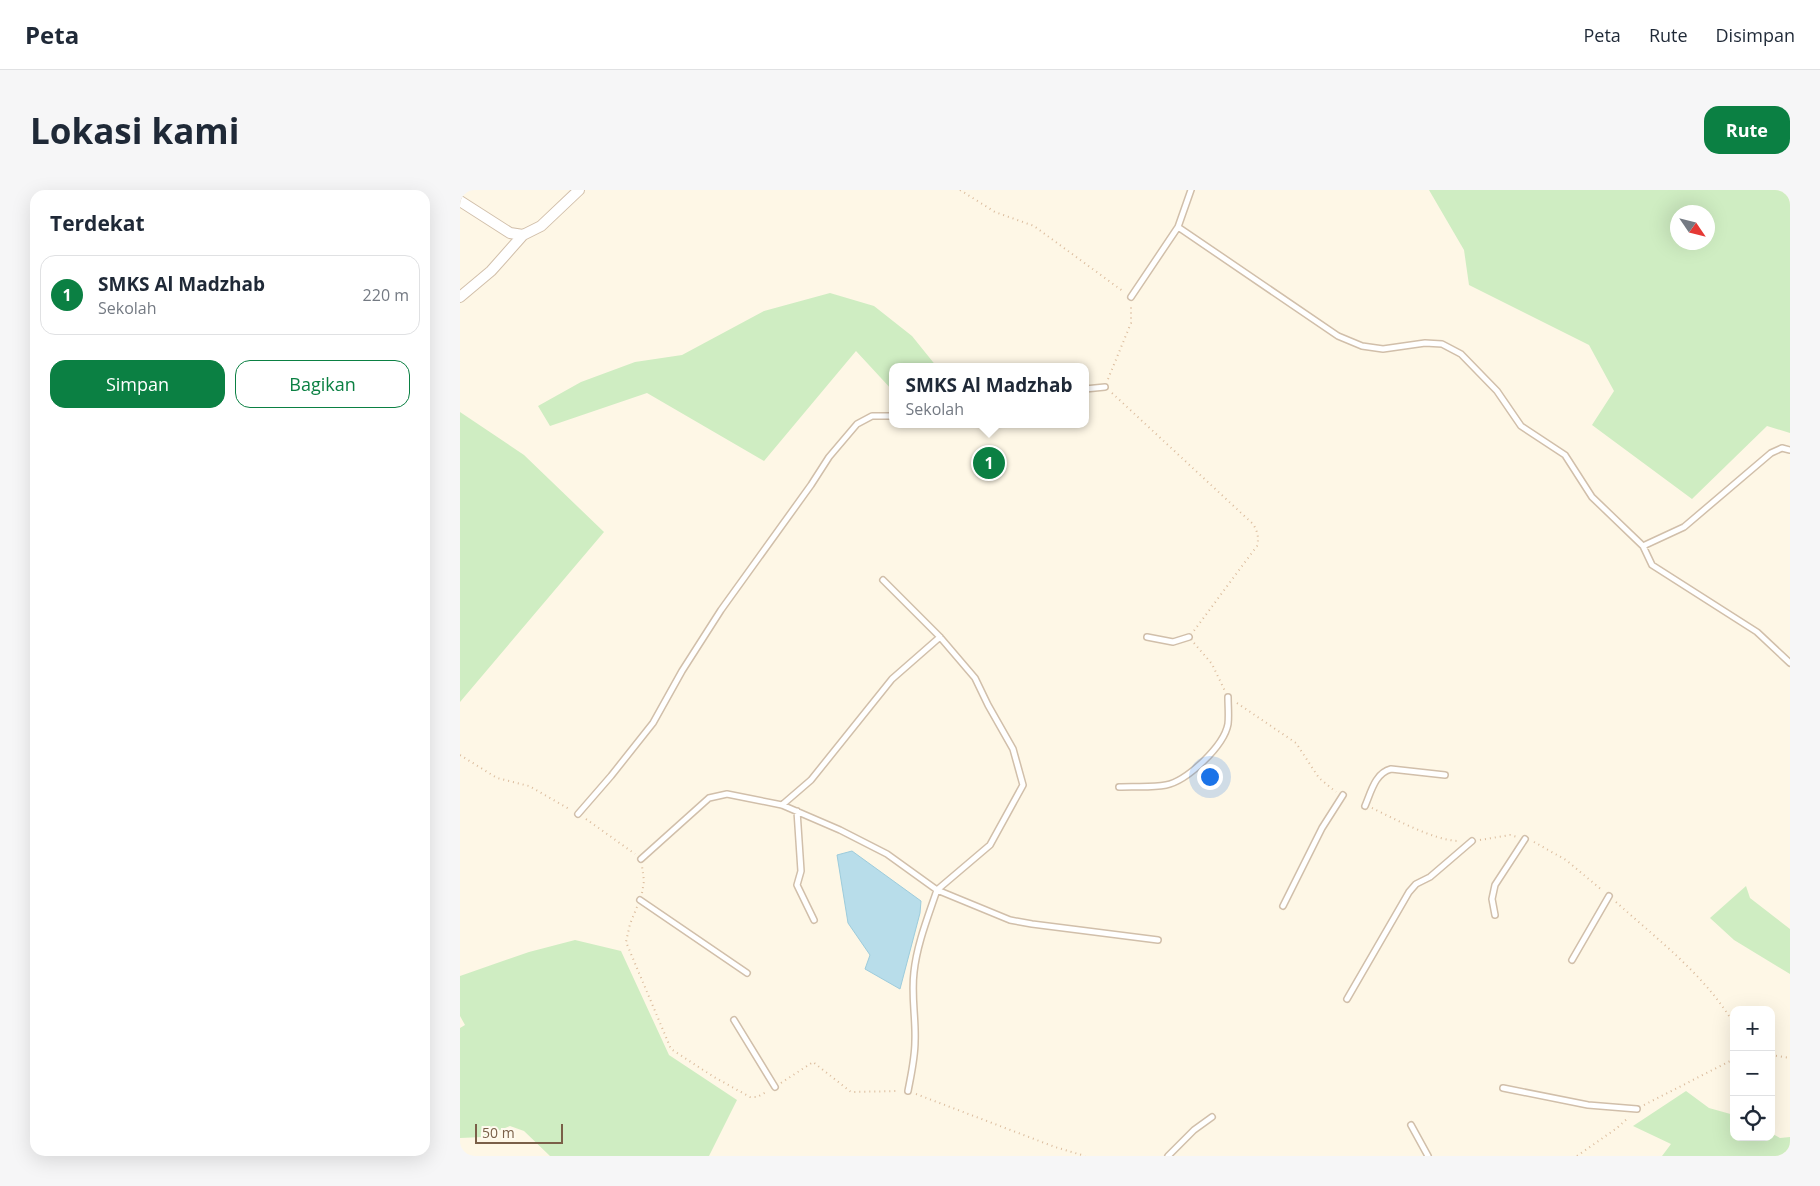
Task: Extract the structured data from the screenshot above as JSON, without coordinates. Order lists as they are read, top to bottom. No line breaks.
{"scale_bar":"50 m","north":"bottom right","page":{"header":"Peta","nav":["Peta","Rute","Disimpan"],"buttons":["Rute",["Simpan","Bagikan"]],"title":"Lokasi kami","heading":"Terdekat","list":[{"mark":"1","name":"SMKS Al Madzhab","note":"Sekolah","value":"220 m"}],"popup":["SMKS Al Madzhab","Sekolah"],"pins":"1","map_buttons":["+","−"],"scale":"50 m"}}
